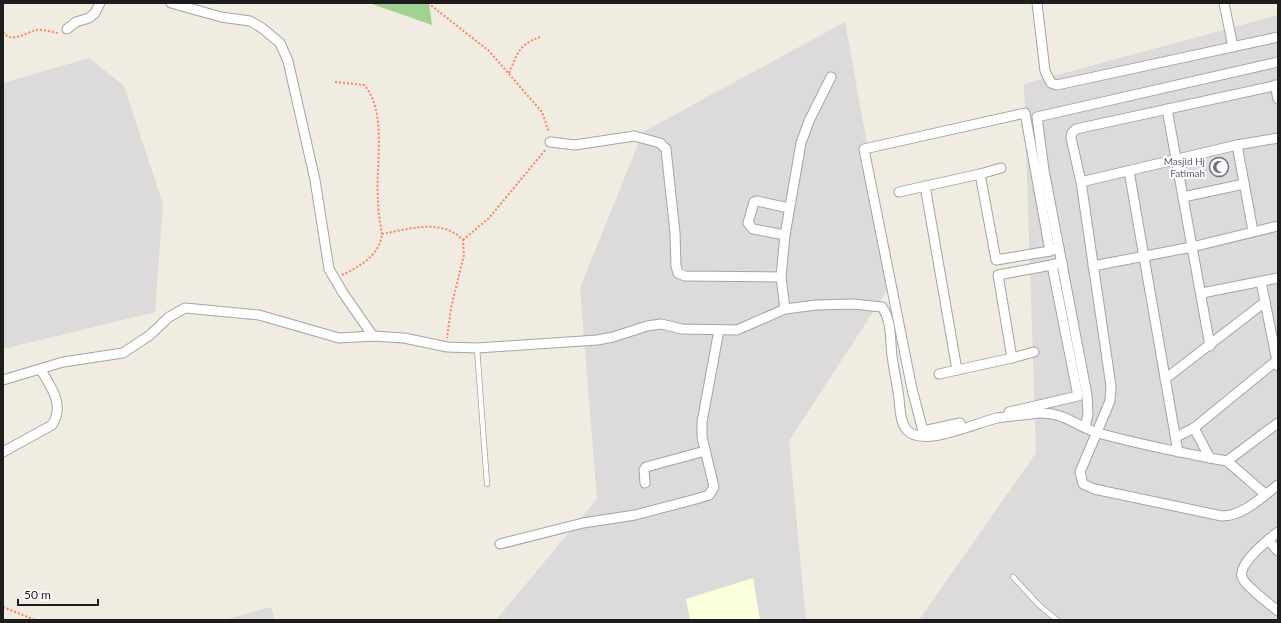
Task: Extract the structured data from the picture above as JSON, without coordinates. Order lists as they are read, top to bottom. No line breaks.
{"places":{"mosque":["Masjid Hj Fatimah"]},"scale_bar":"50 m"}
